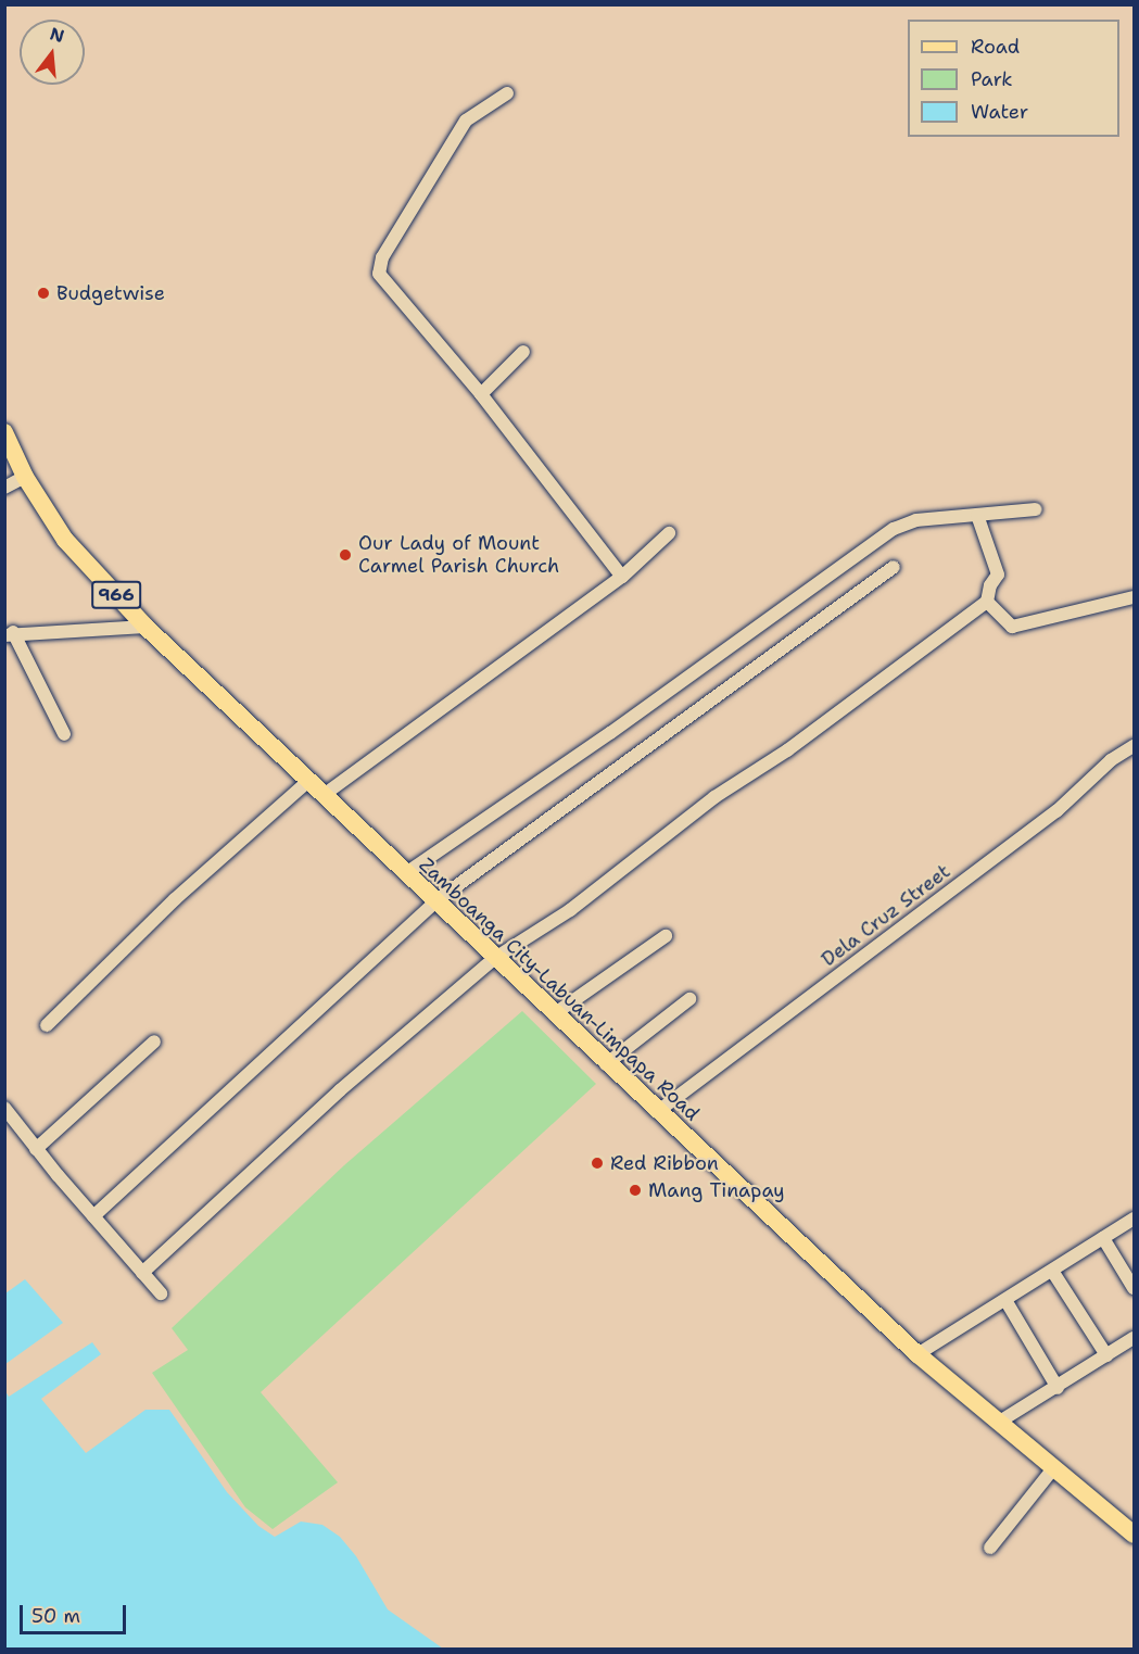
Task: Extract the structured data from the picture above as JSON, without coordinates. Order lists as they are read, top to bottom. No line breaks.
{"streets":{"main road":["966","Zamboanga City-Labuan-Limpapa Road"],"street":["Dela Cruz Street"]},"crossings":[["Dela Cruz Street","Zamboanga City-Labuan-Limpapa Road"]],"places":["Budgetwise","Our Lady of Mount Carmel Parish Church","Red Ribbon","Mang Tinapay"],"legend":["Road","Park","Water"],"scale_bar":"50 m","north":"top"}
